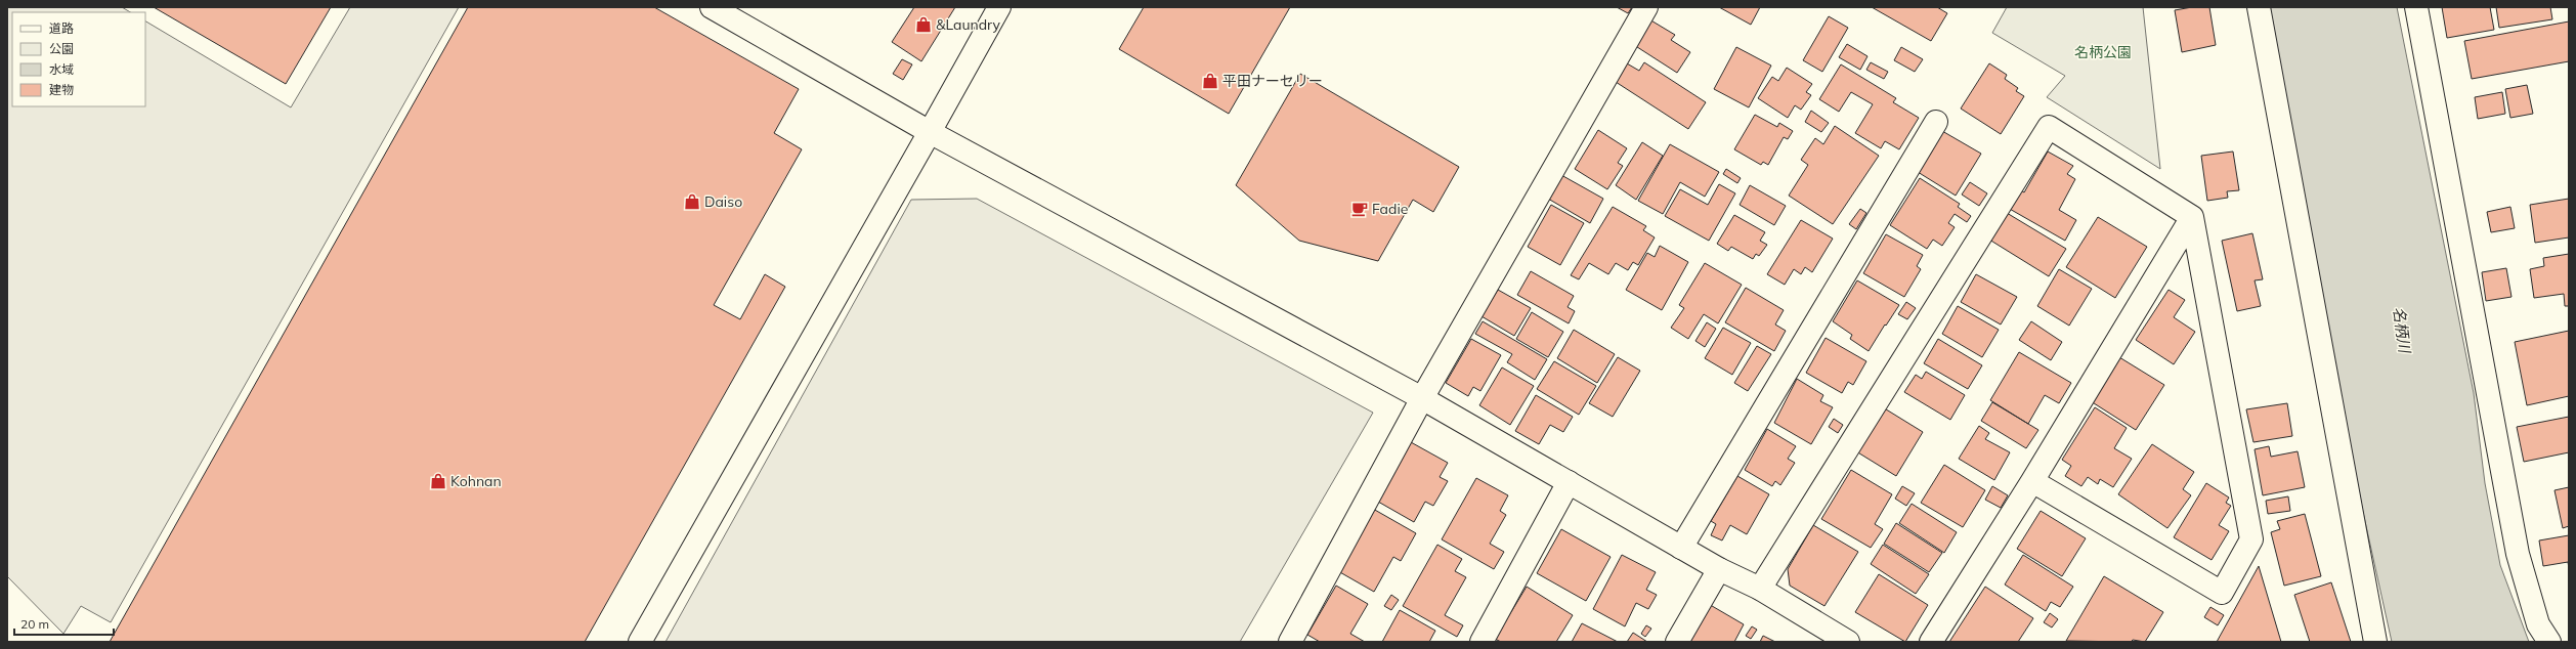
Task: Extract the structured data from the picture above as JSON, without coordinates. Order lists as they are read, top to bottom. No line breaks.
{"water":["名柄川"],"parks":["名柄公園"],"places":{"shop":["&Laundry","平田ナーセリー","Daiso","Kohnan"],"cafe":["Fadie"]},"legend":["道路","公園","水域","建物"],"scale_bar":"20 m"}
